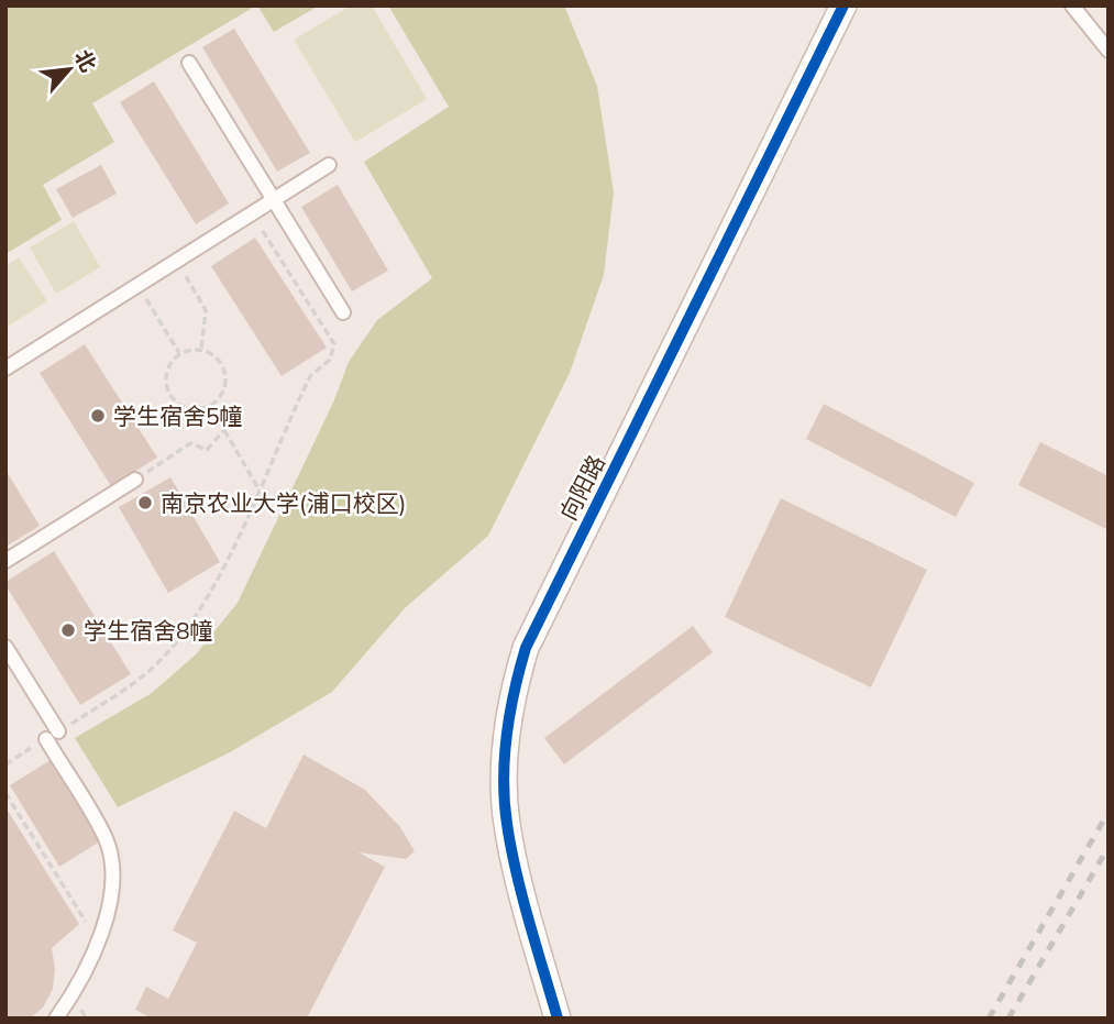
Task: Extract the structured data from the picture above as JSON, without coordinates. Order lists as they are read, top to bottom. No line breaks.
{"streets":{"street":["向阳路"]},"places":["学生宿舍5幢","南京农业大学(浦口校区)","学生宿舍8幢"],"north":"top right"}
